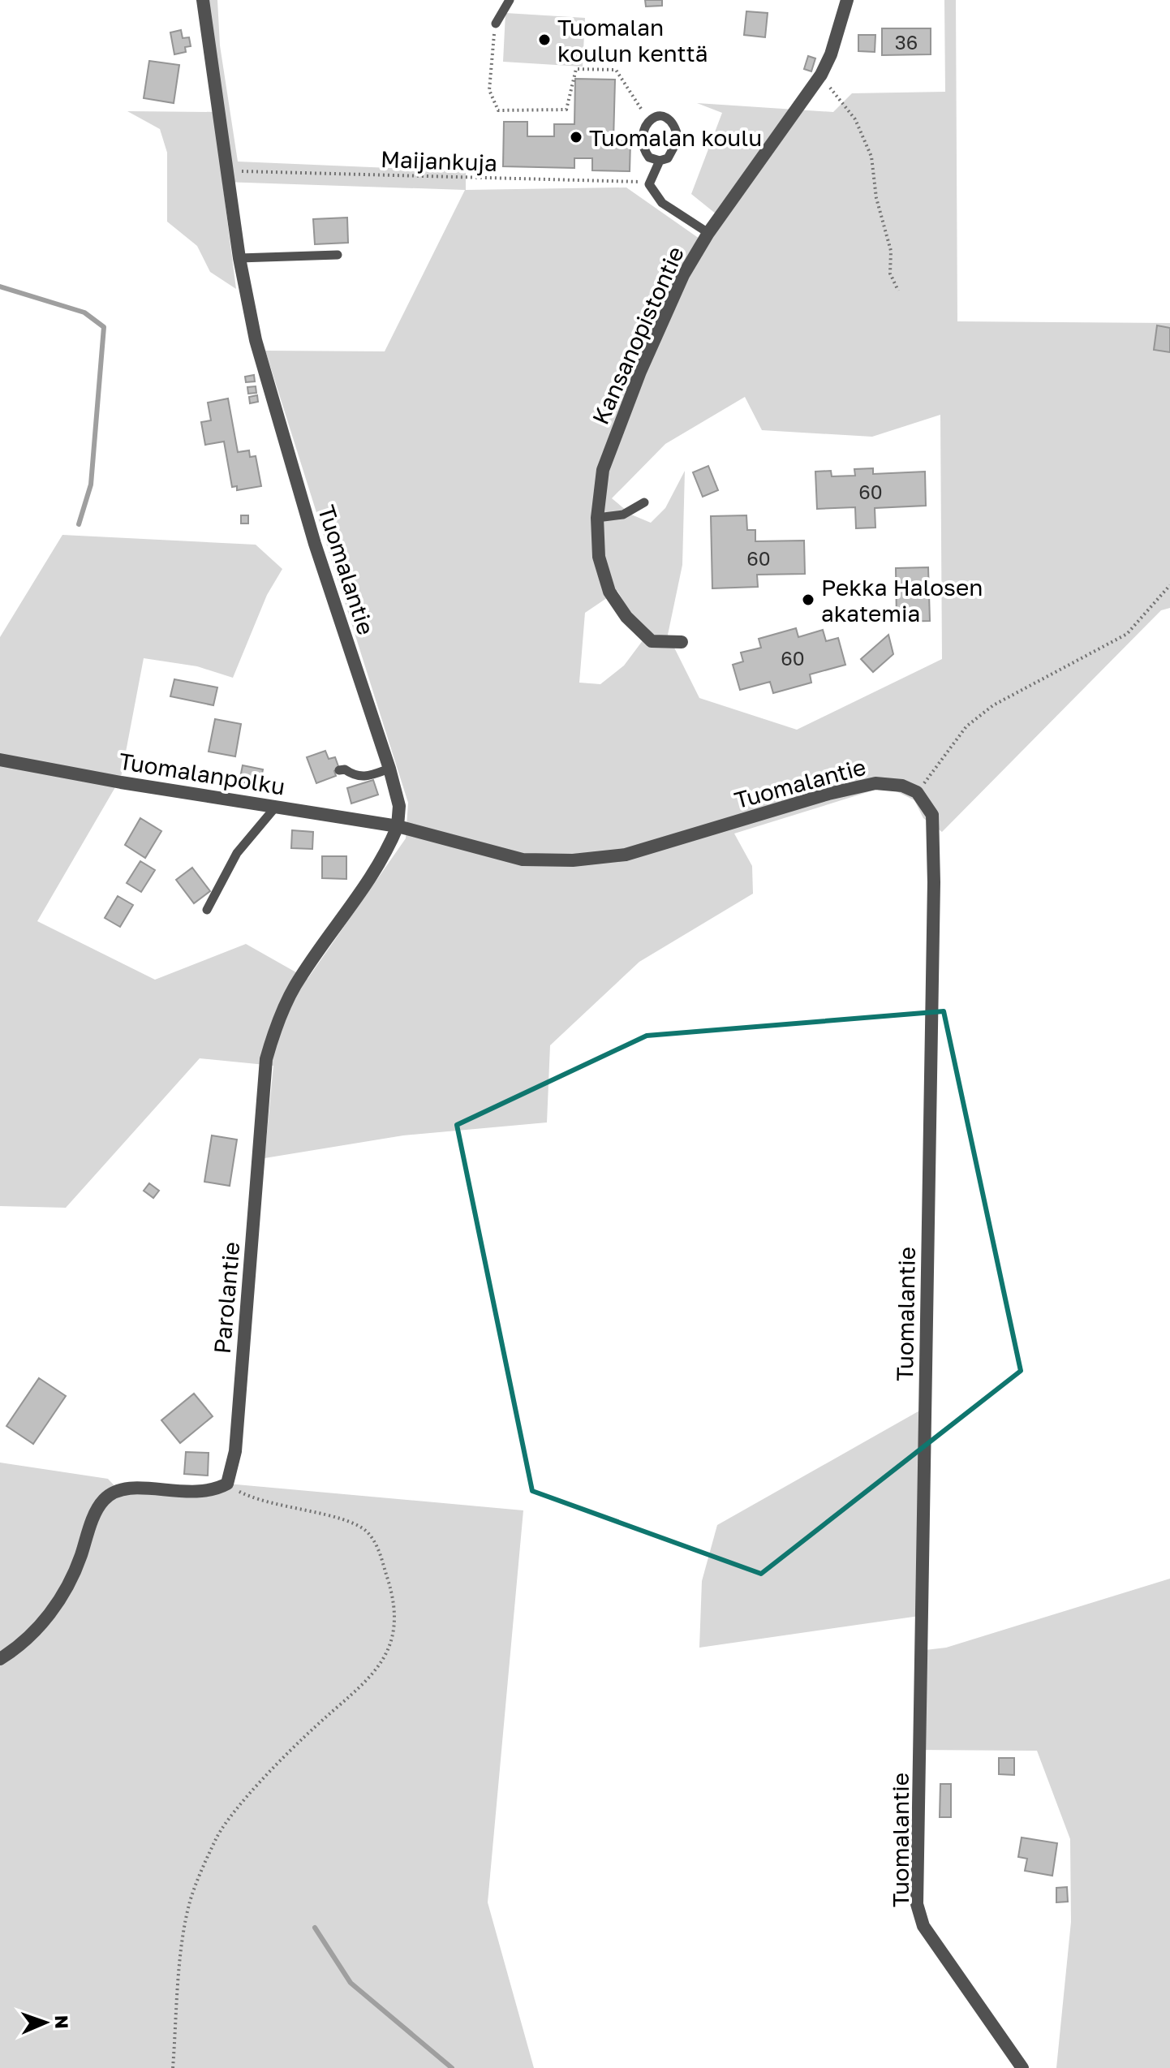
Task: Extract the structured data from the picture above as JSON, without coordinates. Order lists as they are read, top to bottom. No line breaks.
{"streets":{"street":["Kansanopistontie","Tuomalantie","Tuomalanpolku","Parolantie"],"path":["Maijankuja"]},"crossings":[["Maijankuja","Tuomalantie"],["Tuomalantie","Tuomalanpolku"],["Tuomalantie","Parolantie"],["Tuomalanpolku","Parolantie"]],"places":["Tuomalan koulun kenttä","Tuomalan koulu","Pekka Halosen akatemia"],"house_numbers":["36","60","60","60"],"north":"right"}
